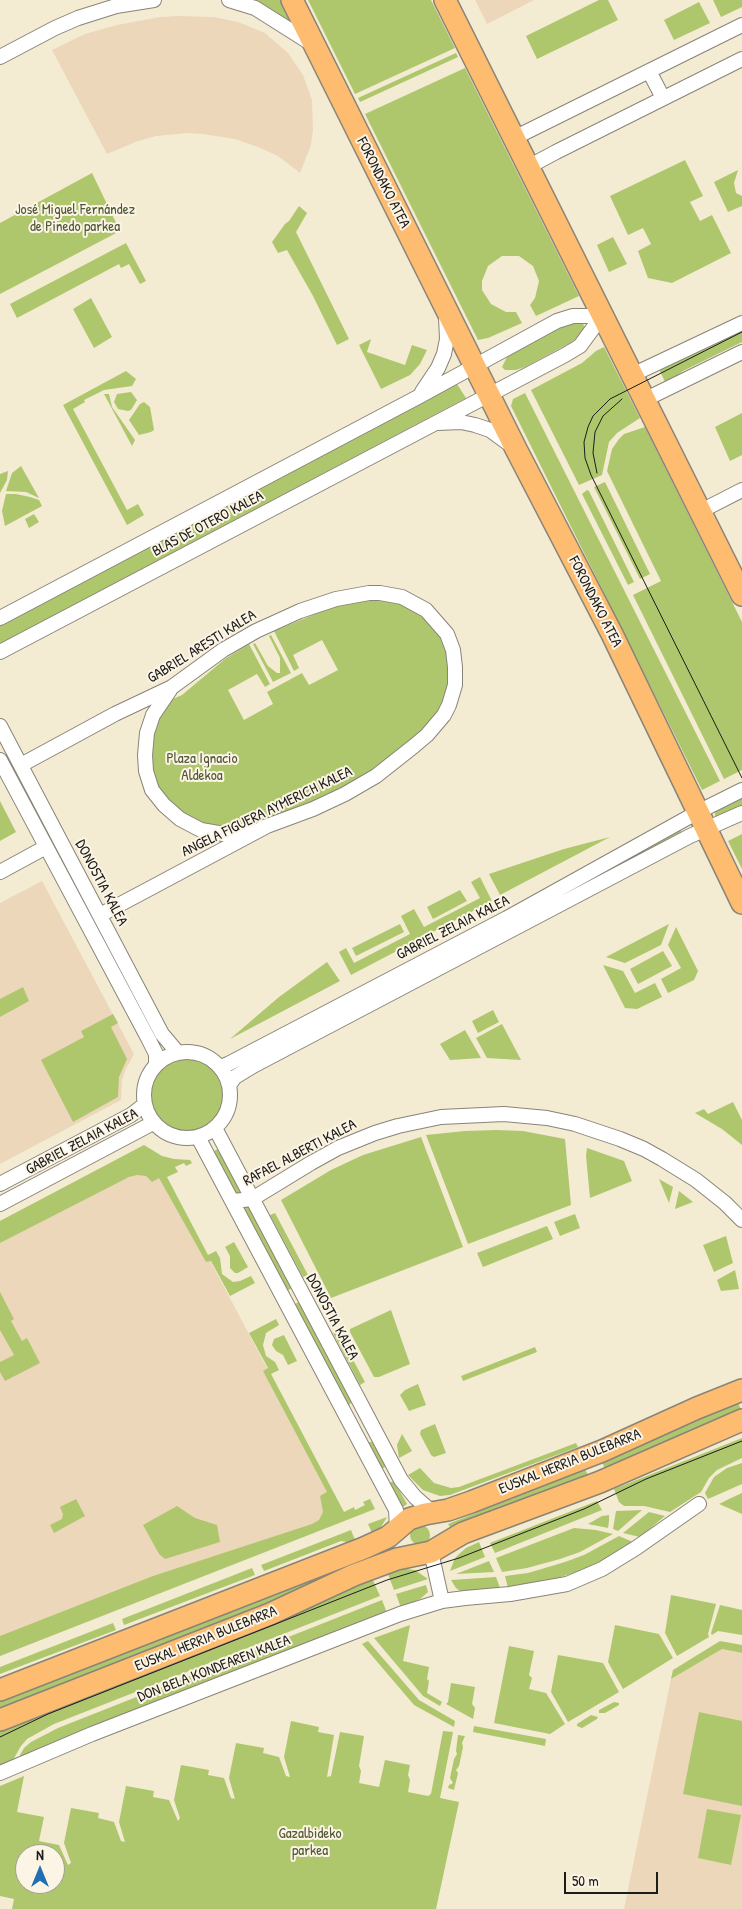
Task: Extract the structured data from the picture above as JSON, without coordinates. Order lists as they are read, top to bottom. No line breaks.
{"streets":{"main road":["FORONDAKO ATEA","EUSKAL HERRIA BULEBARRA"],"street":["BLAS DE OTERO KALEA","GABRIEL ARESTI KALEA","ANGELA FIGUERA AYMERICH KALEA","DONOSTIA KALEA","GABRIEL ZELAIA KALEA","RAFAEL ALBERTI KALEA","DON BELA KONDEAREN KALEA"]},"crossings":[["FORONDAKO ATEA","BLAS DE OTERO KALEA"],["FORONDAKO ATEA","GABRIEL ZELAIA KALEA"],["GABRIEL ARESTI KALEA","ANGELA FIGUERA AYMERICH KALEA"],["GABRIEL ARESTI KALEA","DONOSTIA KALEA"],["ANGELA FIGUERA AYMERICH KALEA","DONOSTIA KALEA"],["DONOSTIA KALEA","GABRIEL ZELAIA KALEA"],["DONOSTIA KALEA","RAFAEL ALBERTI KALEA"],["DONOSTIA KALEA","EUSKAL HERRIA BULEBARRA"]],"parks":["José Miguel Fernández de Pinedo parkea","Plaza Ignacio Aldekoa","Gazalbideko parkea"],"scale_bar":"50 m","north":"top"}
